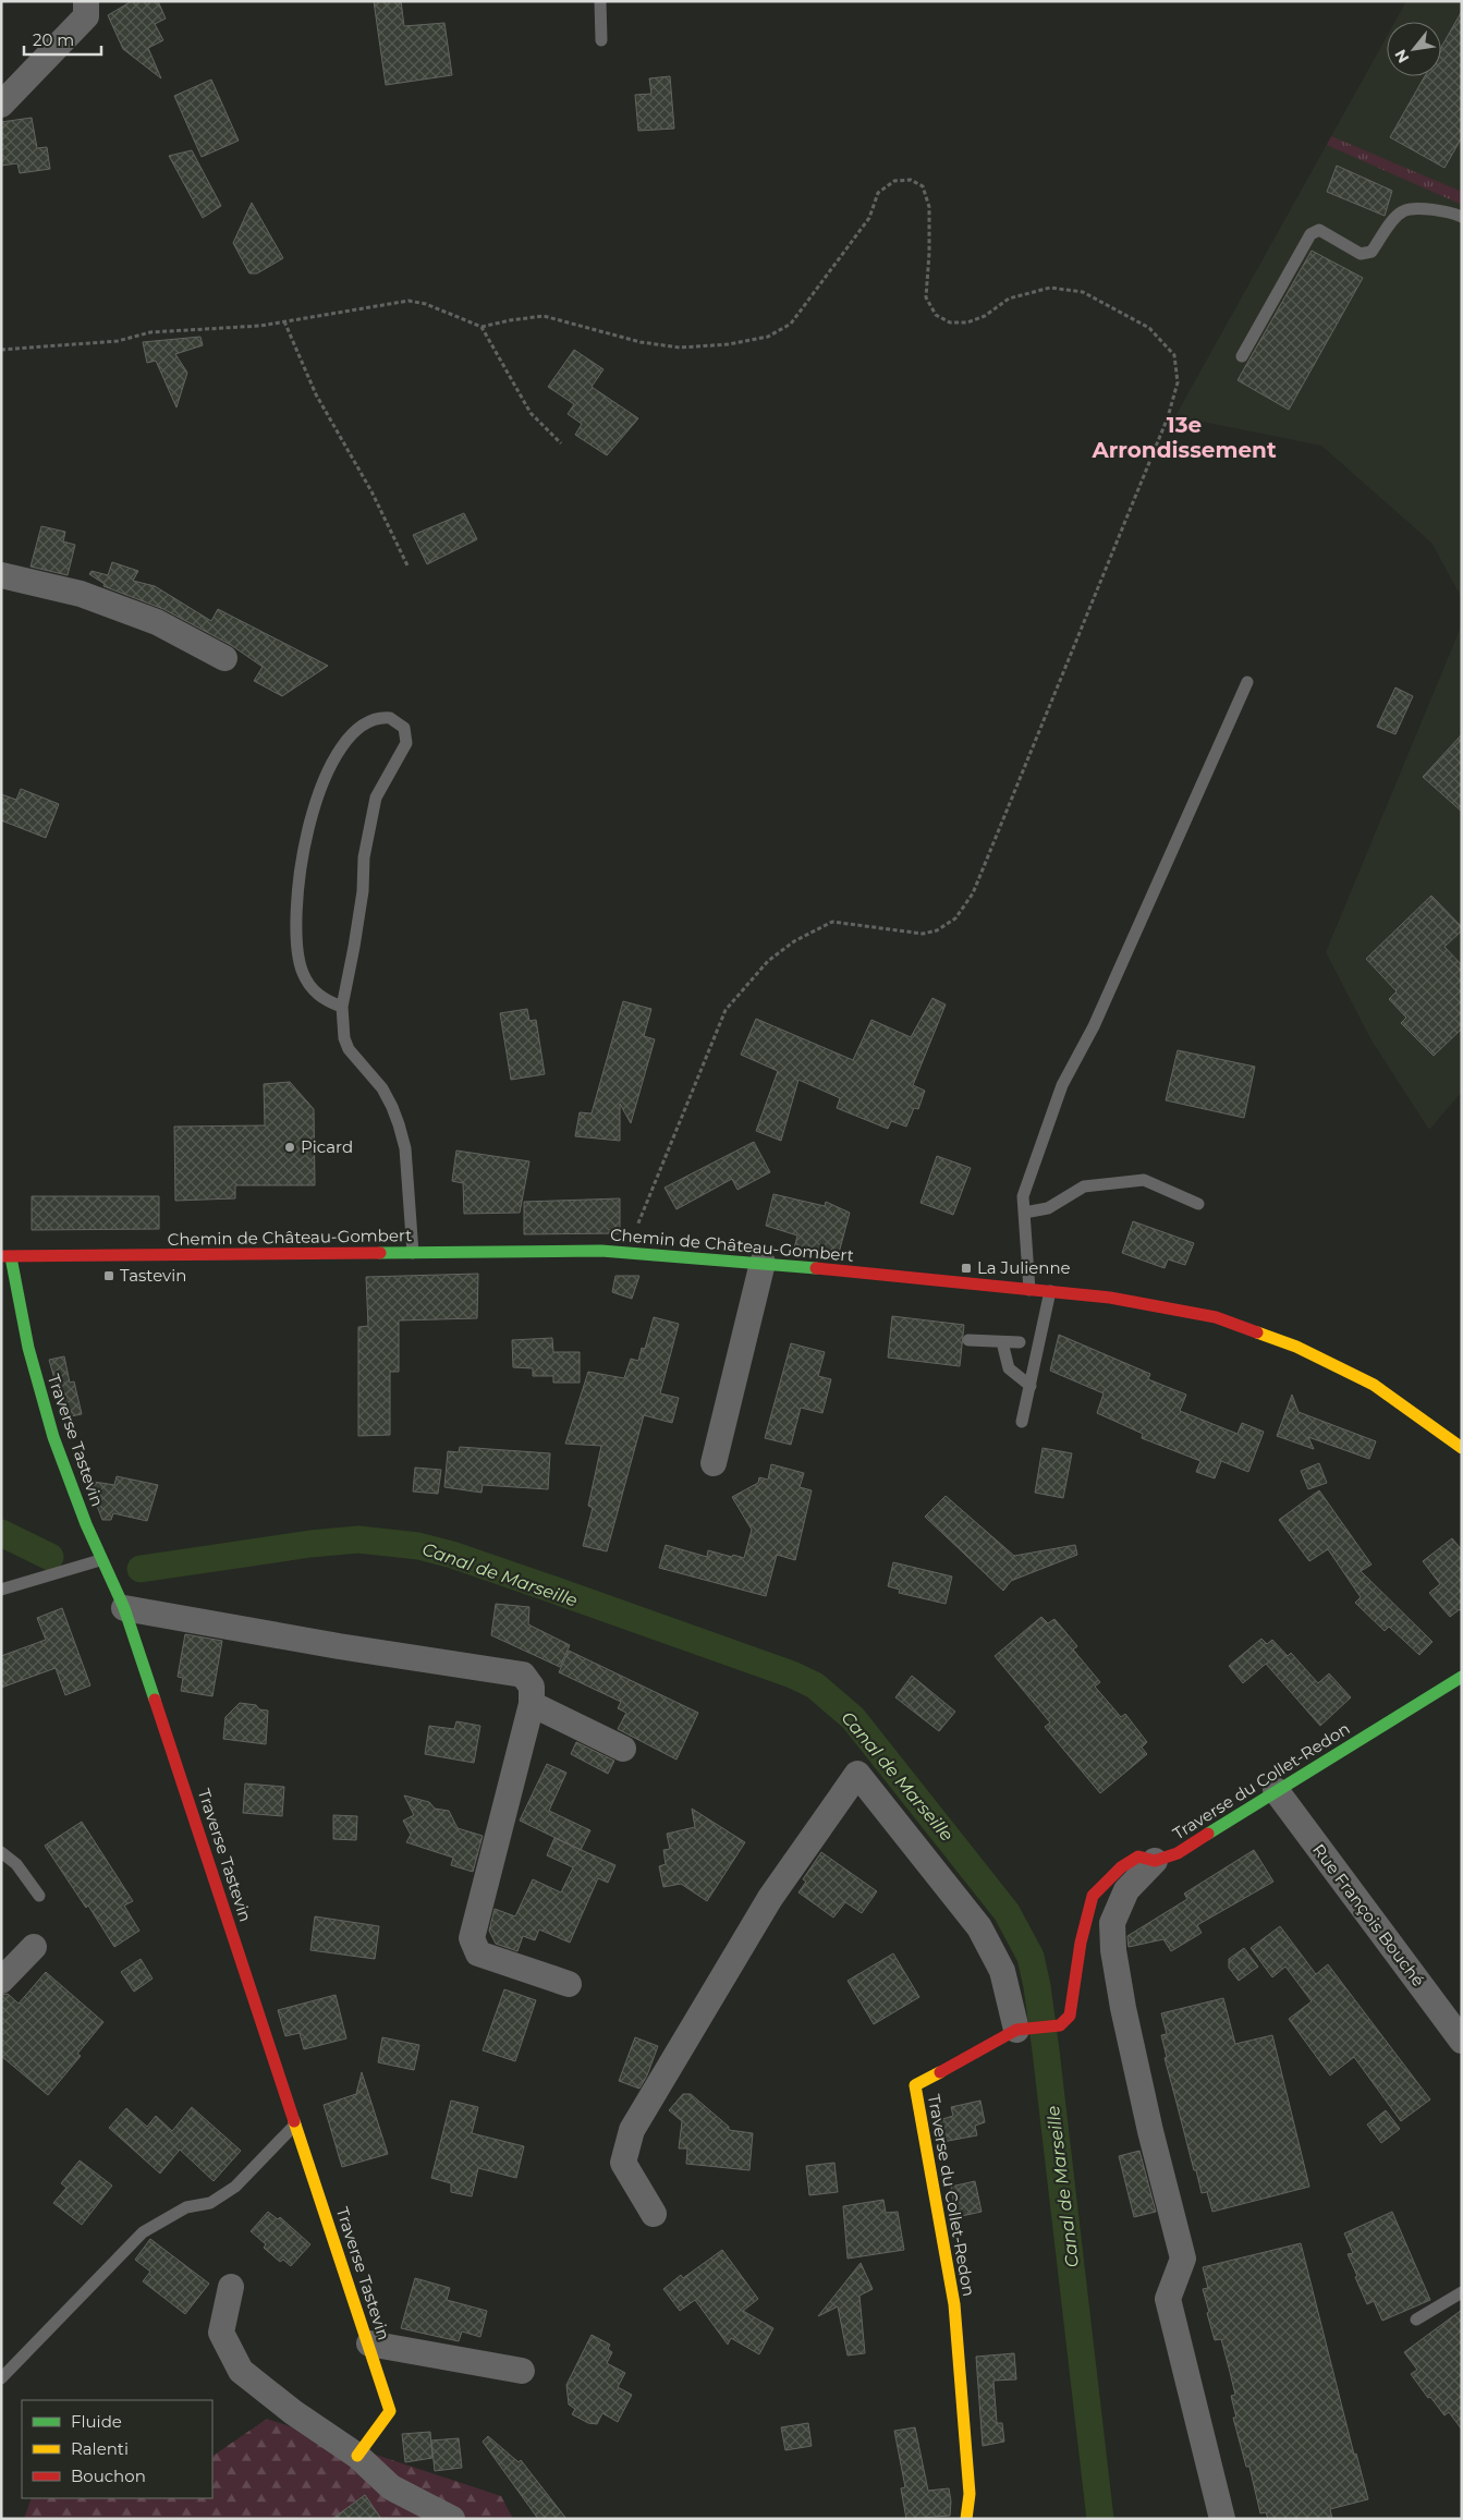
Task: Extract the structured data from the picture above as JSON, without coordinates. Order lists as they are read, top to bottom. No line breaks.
{"streets":{"street":["Chemin de Château-Gombert","Traverse Tastevin","Traverse du Collet-Redon","Rue François Bouché"]},"crossings":[["Chemin de Château-Gombert","Traverse Tastevin"],["Traverse du Collet-Redon","Rue François Bouché"]],"districts":["13e Arrondissement"],"water":["Canal de Marseille"],"places":{"other":["Picard"],"transit":["La Julienne","Tastevin"]},"legend":["Fluide","Ralenti","Bouchon"],"scale_bar":"20 m","north":"bottom left"}
